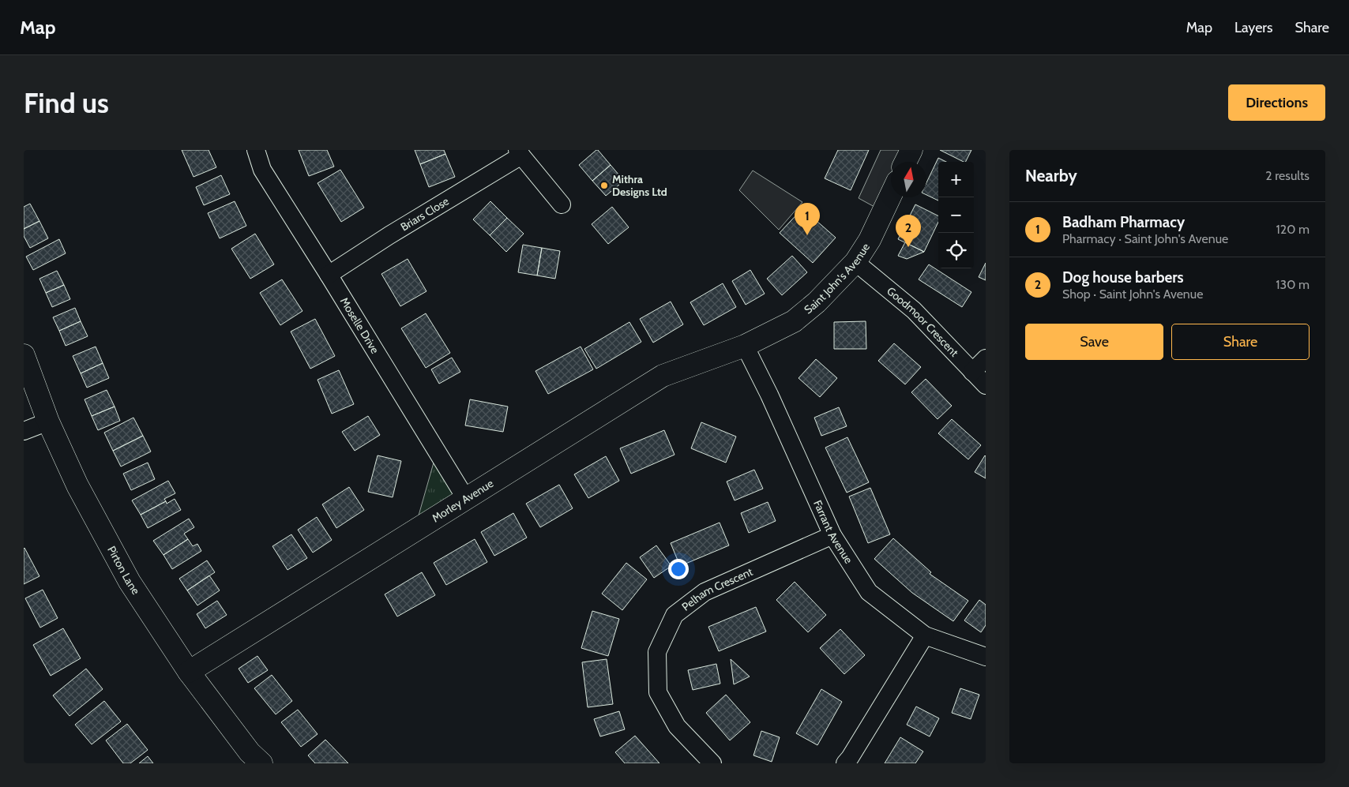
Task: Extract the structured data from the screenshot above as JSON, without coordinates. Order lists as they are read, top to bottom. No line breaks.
{"streets":{"street":["Briars Close","Saint John's Avenue","Goodmoor Crescent","Moselle Drive","Morley Avenue","Farrant Avenue","Pirton Lane","Pelham Crescent"]},"crossings":[["Briars Close","Moselle Drive"],["Saint John's Avenue","Goodmoor Crescent"],["Saint John's Avenue","Morley Avenue"],["Saint John's Avenue","Farrant Avenue"],["Moselle Drive","Morley Avenue"],["Morley Avenue","Farrant Avenue"],["Morley Avenue","Pirton Lane"],["Farrant Avenue","Pelham Crescent"]],"places":["Mithra Designs Ltd"],"north":"top","page":{"header":"Map","nav":["Map","Layers","Share"],"buttons":["Directions",["Save","Share"]],"title":"Find us","heading":["Nearby","2 results"],"map_buttons":["+","−"],"list":[{"mark":"1","name":"Badham Pharmacy","note":"Pharmacy · Saint John's Avenue","value":"120 m"},{"mark":"2","name":"Dog house barbers","note":"Shop · Saint John's Avenue","value":"130 m"}],"pins":["1","2"]}}
